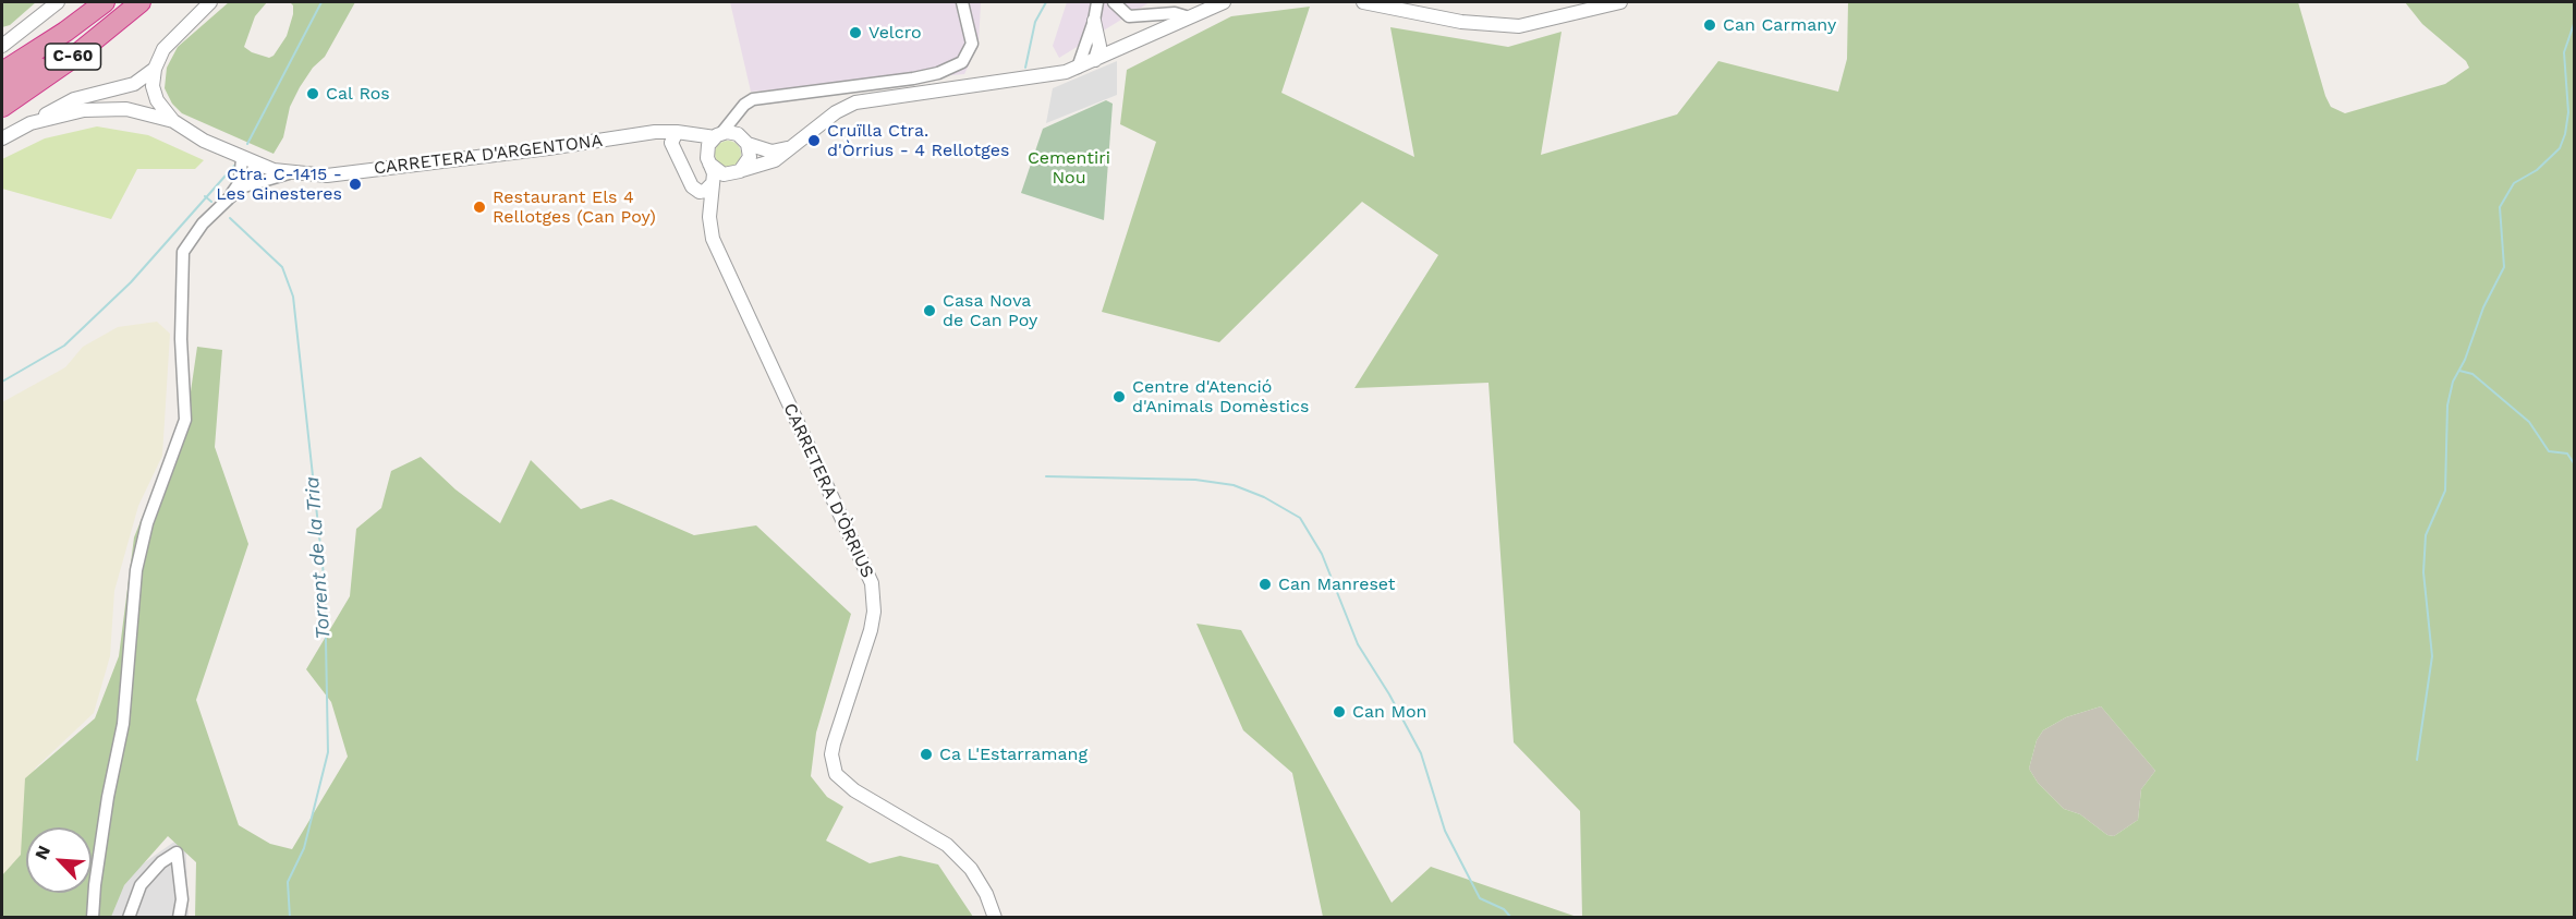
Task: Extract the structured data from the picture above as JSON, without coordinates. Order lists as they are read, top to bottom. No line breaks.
{"streets":{"highway":["C-60"],"street":["CARRETERA D'ARGENTONA","CARRETERA D'ÒRRIUS"]},"crossings":[["CARRETERA D'ARGENTONA","CARRETERA D'ÒRRIUS"]],"water":["Torrent de la Tria"],"parks":["Cementiri Nou"],"places":["Can Carmany","Velcro","Cal Ros","Cruïlla Ctra. d'Òrrius - 4 Rellotges","Ctra. C-1415 - Les Ginesteres","Restaurant Els 4 Rellotges (Can Poy)","Casa Nova de Can Poy","Centre d'Atenció d'Animals Domèstics","Can Manreset","Can Mon","Ca L'Estarramang"],"north":"top left"}
